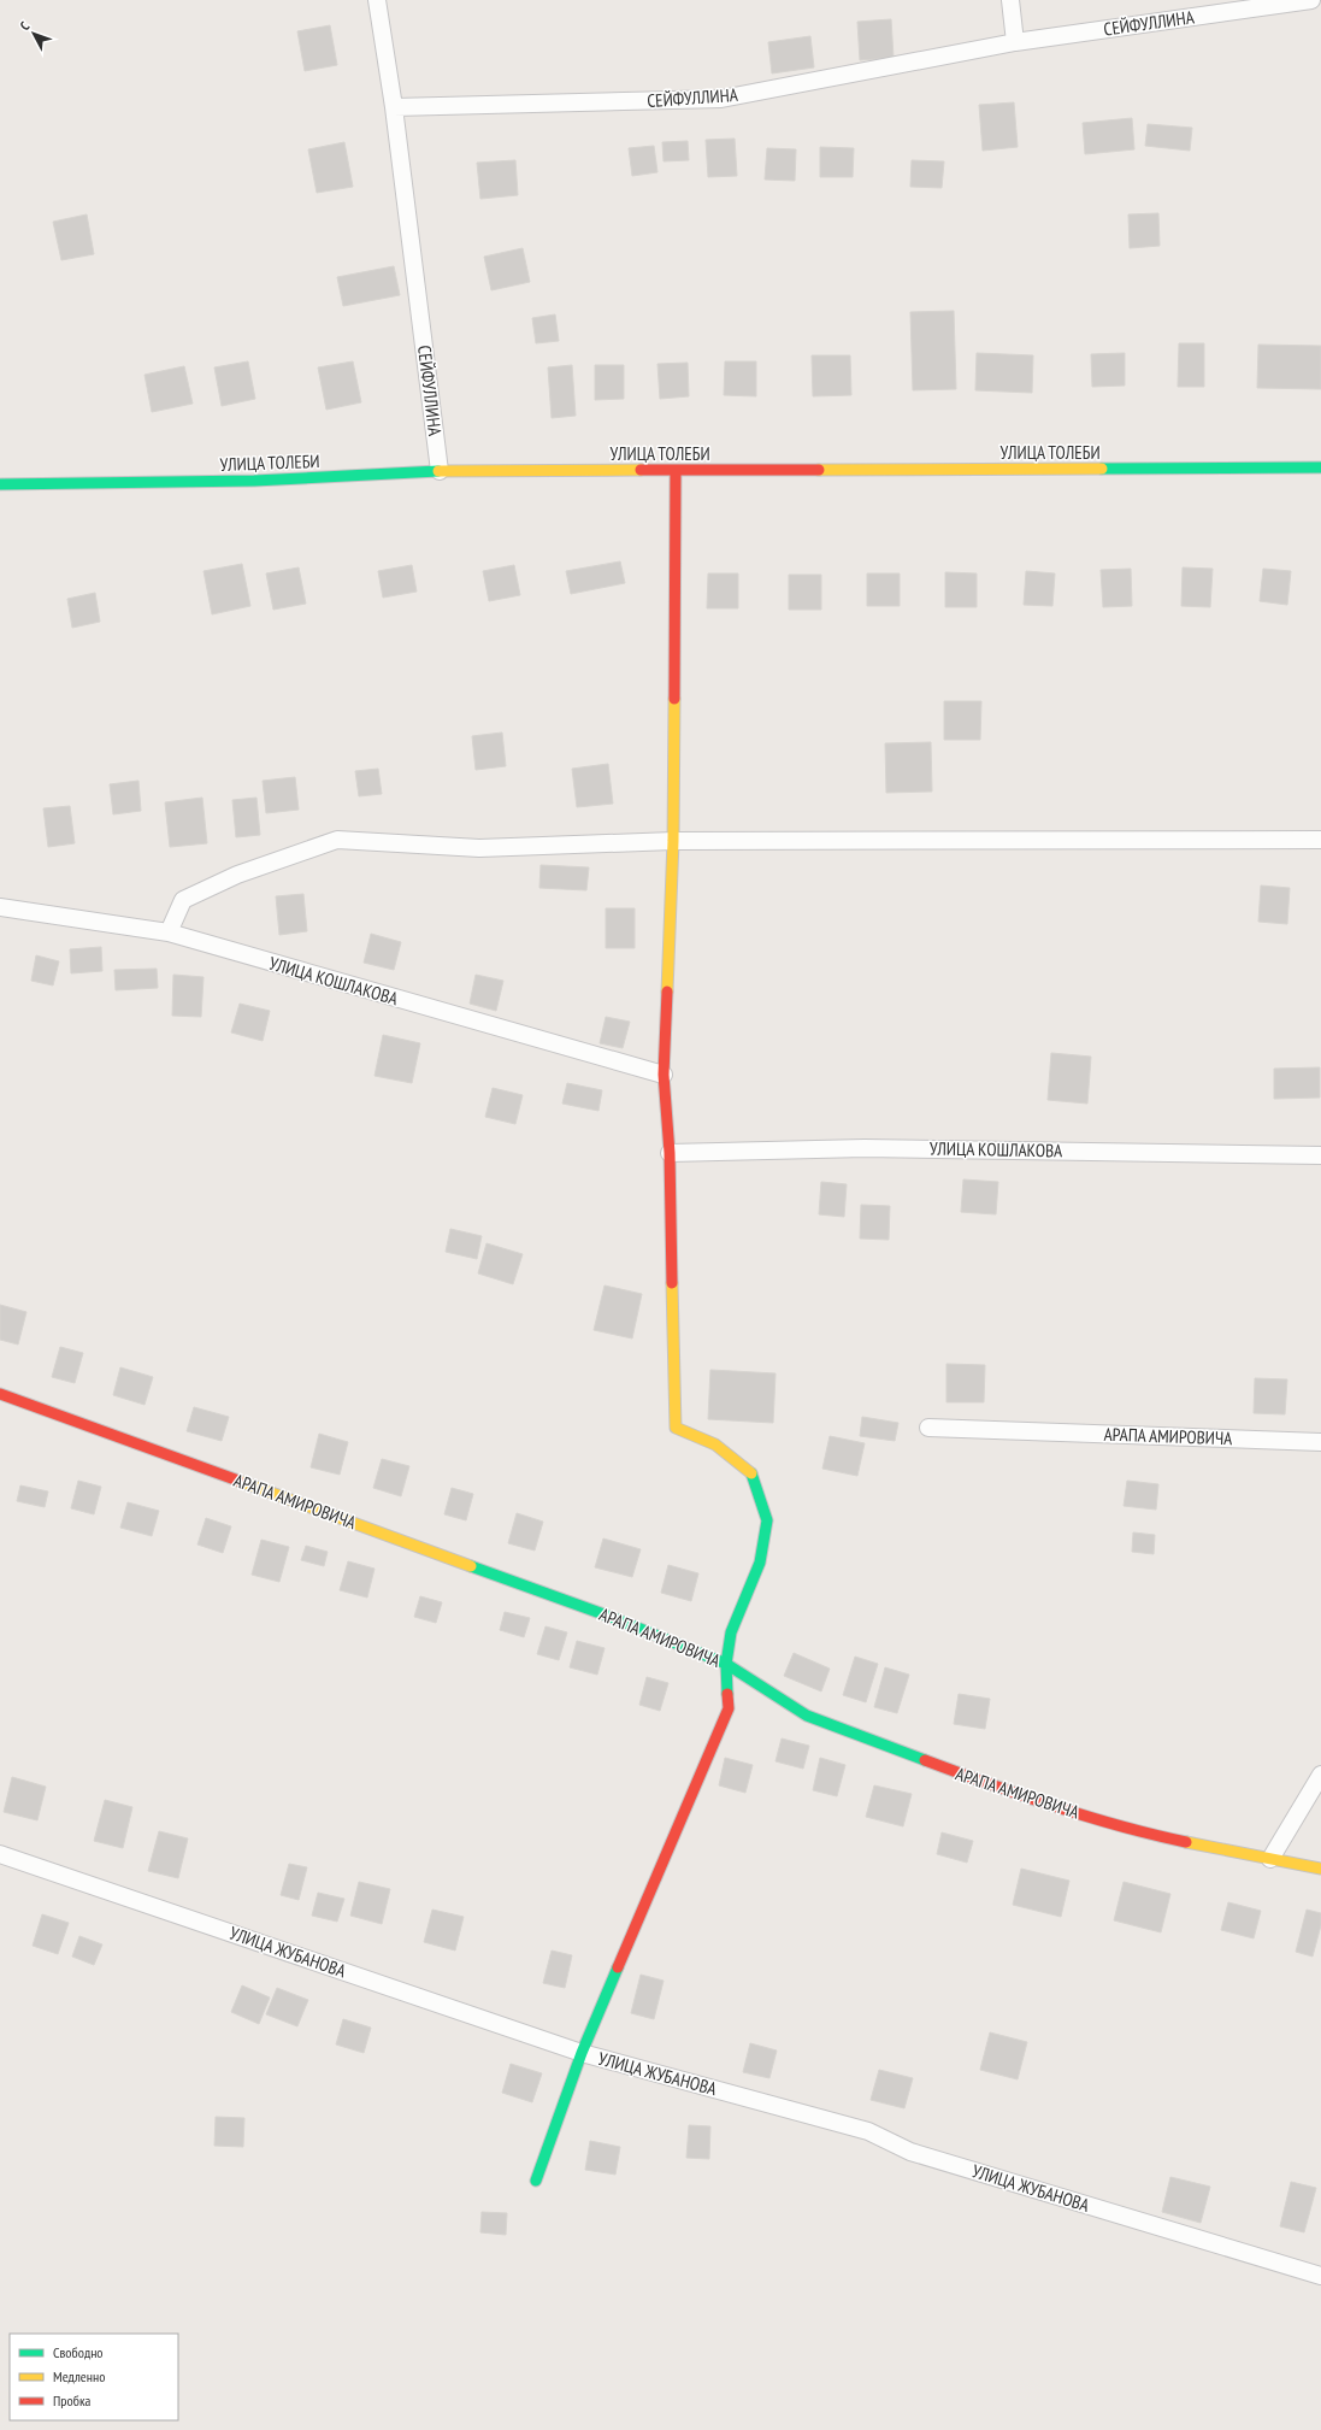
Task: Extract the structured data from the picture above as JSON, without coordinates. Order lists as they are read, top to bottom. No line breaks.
{"streets":{"street":["СЕЙФУЛЛИНА","УЛИЦА ТОЛЕБИ","УЛИЦА КОШЛАКОВА","АРАПА АМИРОВИЧА","УЛИЦА ЖУБАНОВА"]},"crossings":[["СЕЙФУЛЛИНА","УЛИЦА ТОЛЕБИ"]],"legend":["Свободно","Медленно","Пробка"],"north":"top left"}
